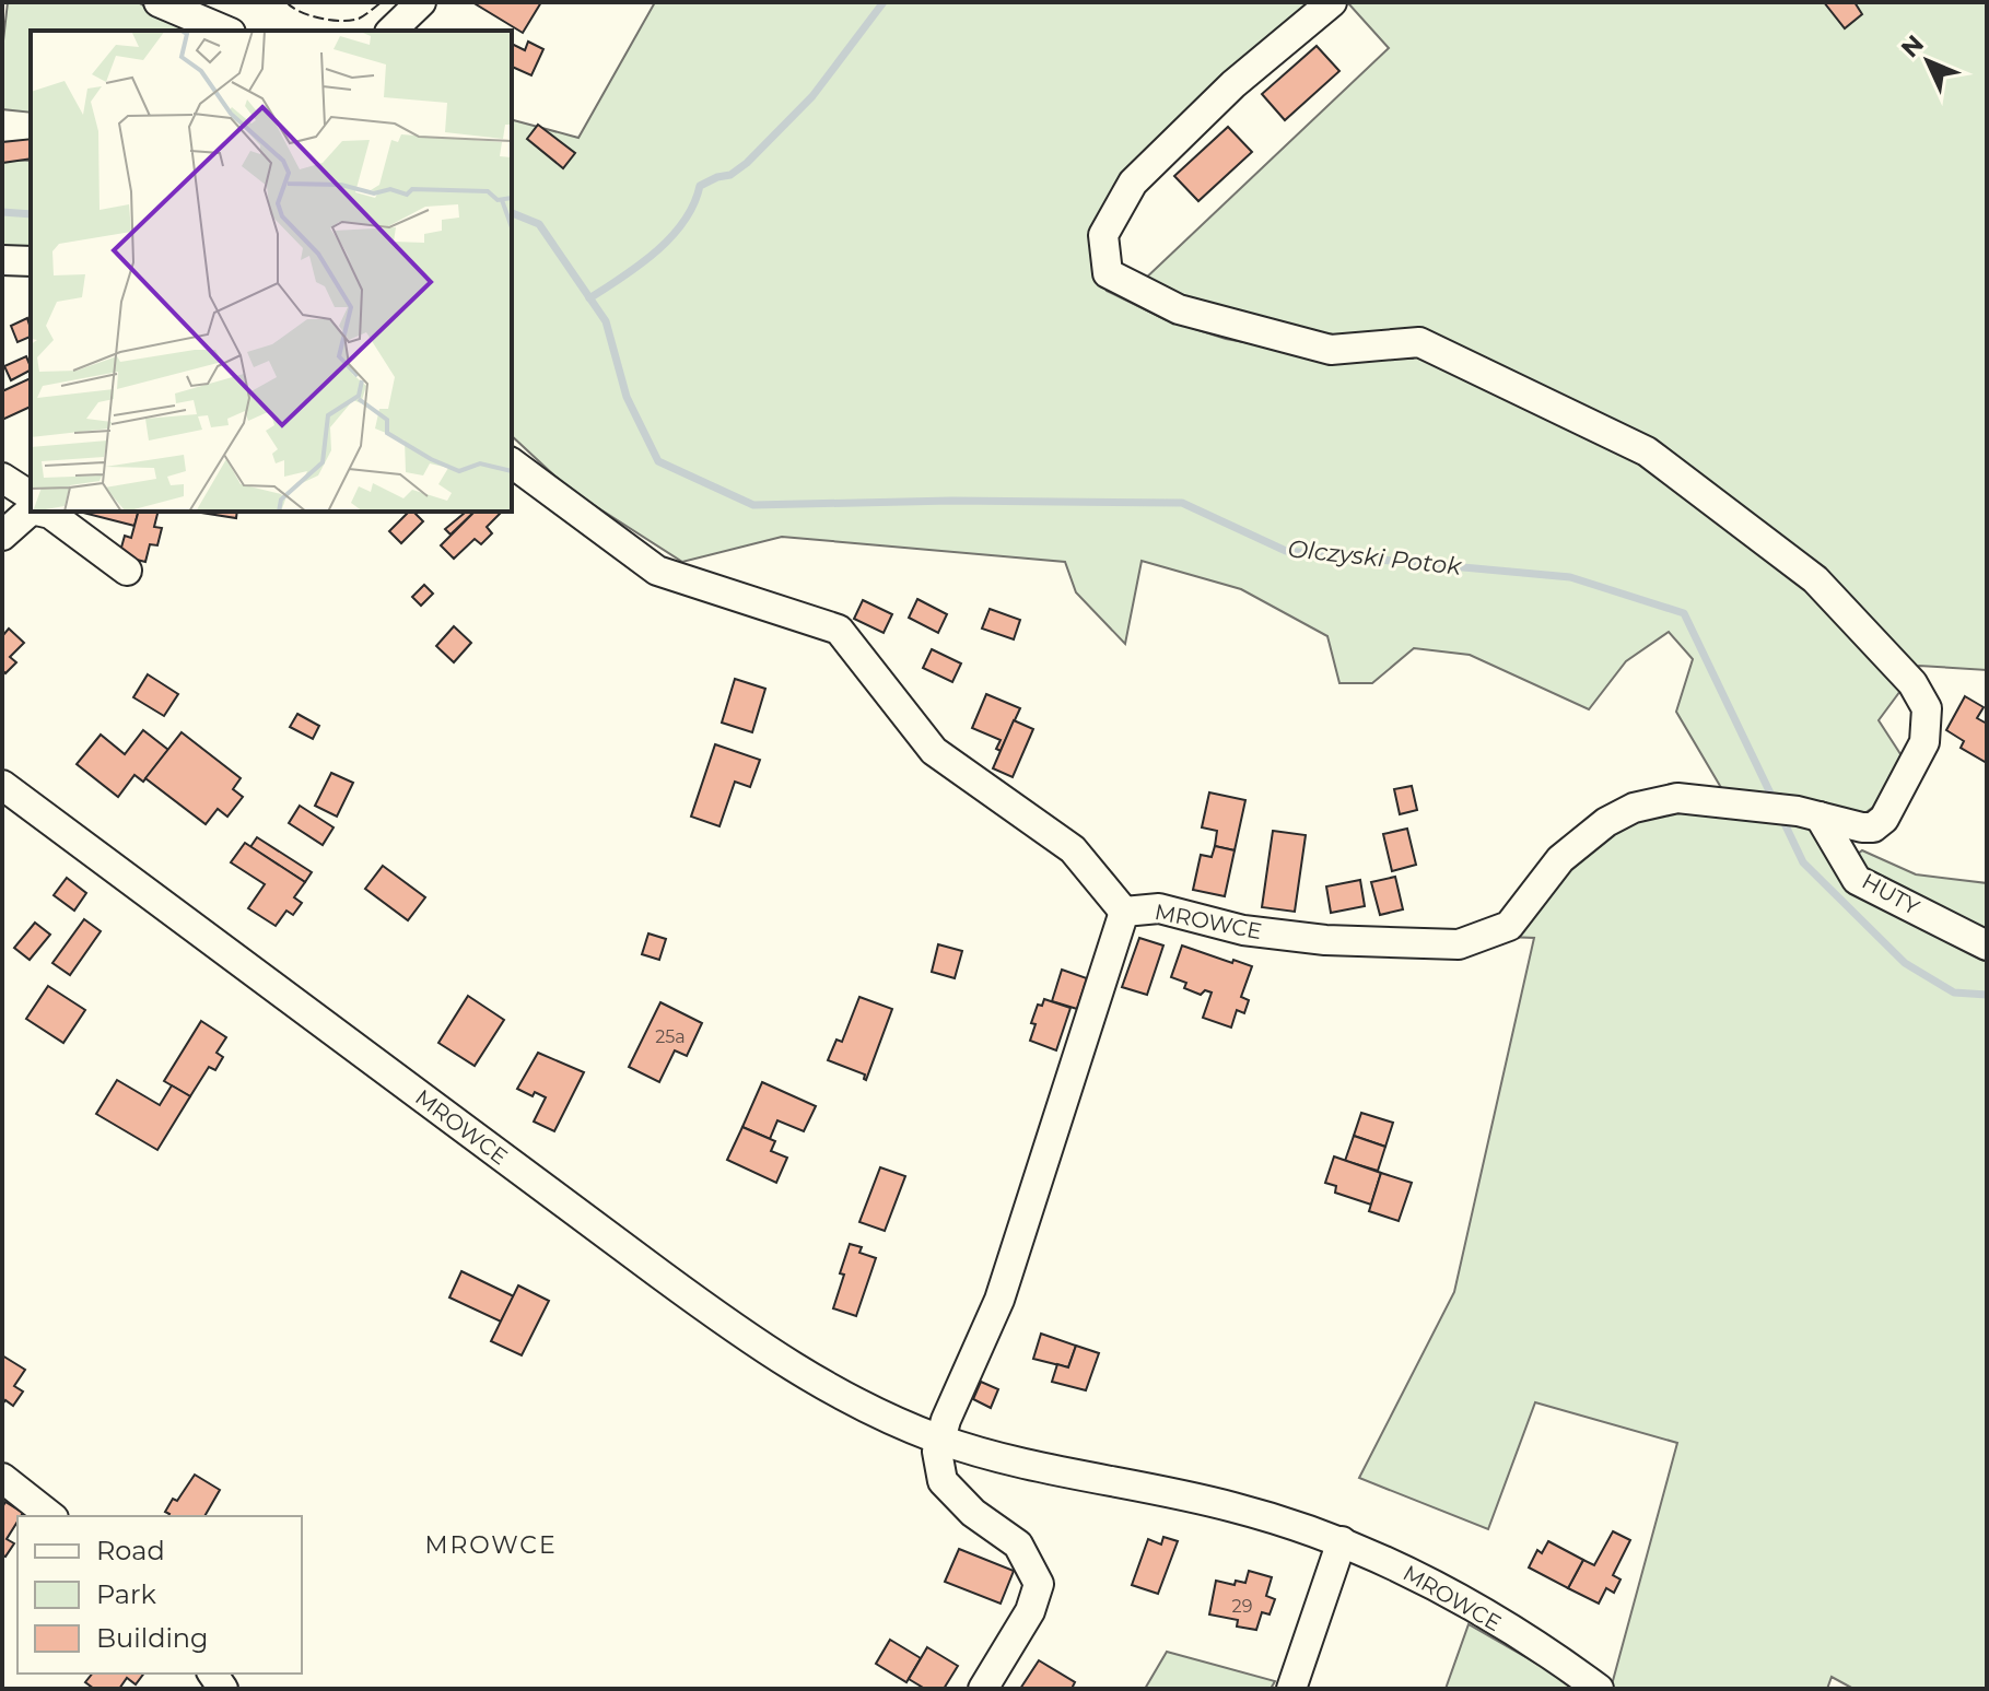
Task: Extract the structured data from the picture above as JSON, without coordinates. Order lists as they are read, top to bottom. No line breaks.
{"streets":{"street":["HUTY","MROWCE"]},"crossings":[["HUTY","MROWCE"]],"districts":["MROWCE"],"water":["Olczyski Potok"],"house_numbers":["25a","29"],"legend":["Road","Park","Building"],"north":"top left"}
